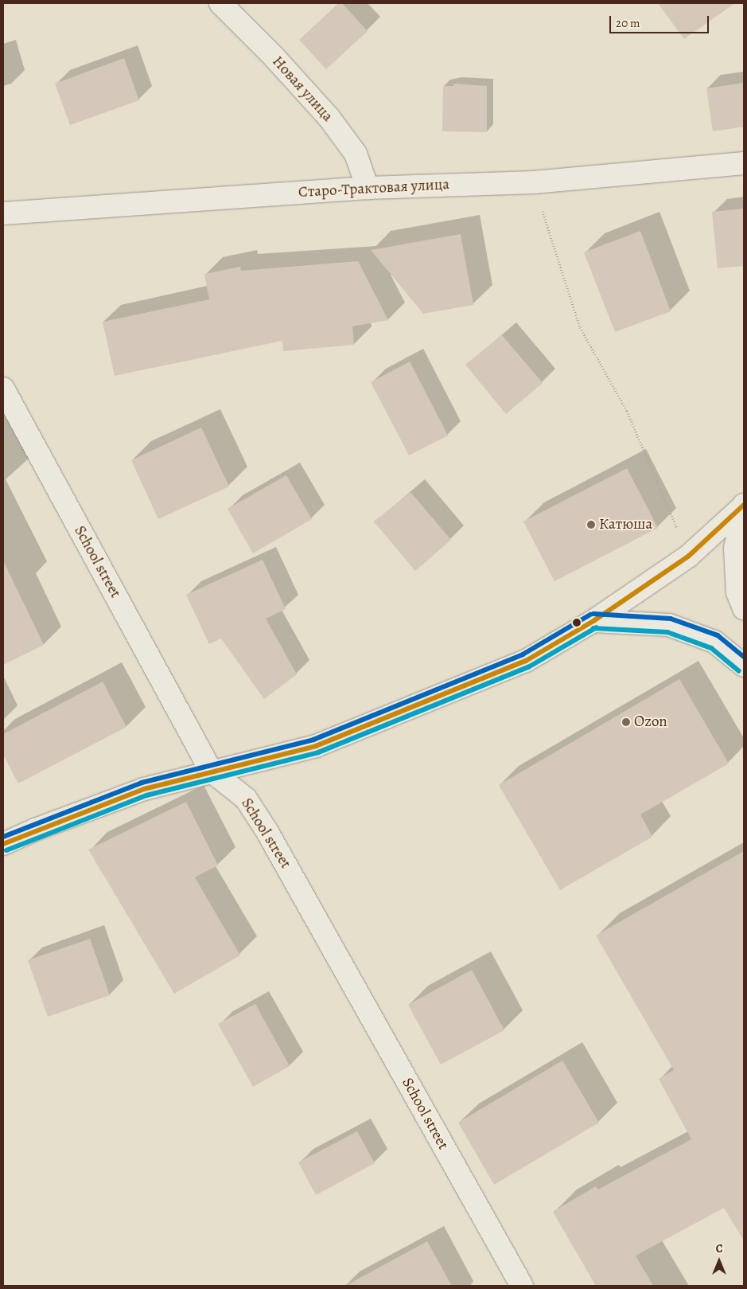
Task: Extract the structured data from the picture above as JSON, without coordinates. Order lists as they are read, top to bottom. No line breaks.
{"streets":{"street":["Новая улица","Старо-Трактовая улица","School street"]},"crossings":[["Новая улица","Старо-Трактовая улица"]],"places":["Катюша","Ozon"],"scale_bar":"20 m","north":"top"}
